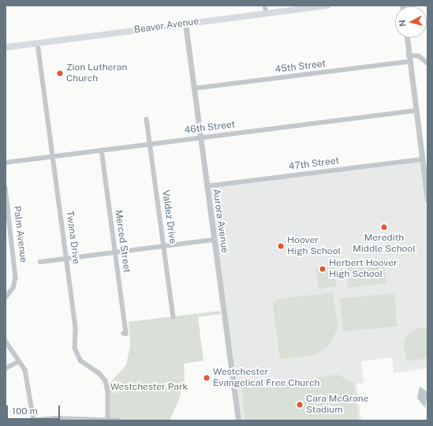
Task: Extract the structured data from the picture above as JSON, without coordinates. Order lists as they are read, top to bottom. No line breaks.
{"streets":{"main road":["Beaver Avenue"],"street":["45th Street","46th Street","47th Street","Valdez Drive","Aurora Avenue","Palm Avenue","Twana Drive","Merced Street"]},"crossings":[["Beaver Avenue","Aurora Avenue"],["Beaver Avenue","Twana Drive"],["45th Street","Aurora Avenue"],["46th Street","Valdez Drive"],["46th Street","Aurora Avenue"],["46th Street","Twana Drive"],["46th Street","Merced Street"],["47th Street","Aurora Avenue"]],"parks":["Westchester Park"],"places":["Zion Lutheran Church","Meredith Middle School","Hoover High School","Herbert Hoover High School","Westchester Evangelical Free Church","Cara McGrane Stadium"],"scale_bar":"100 m","north":"left"}
